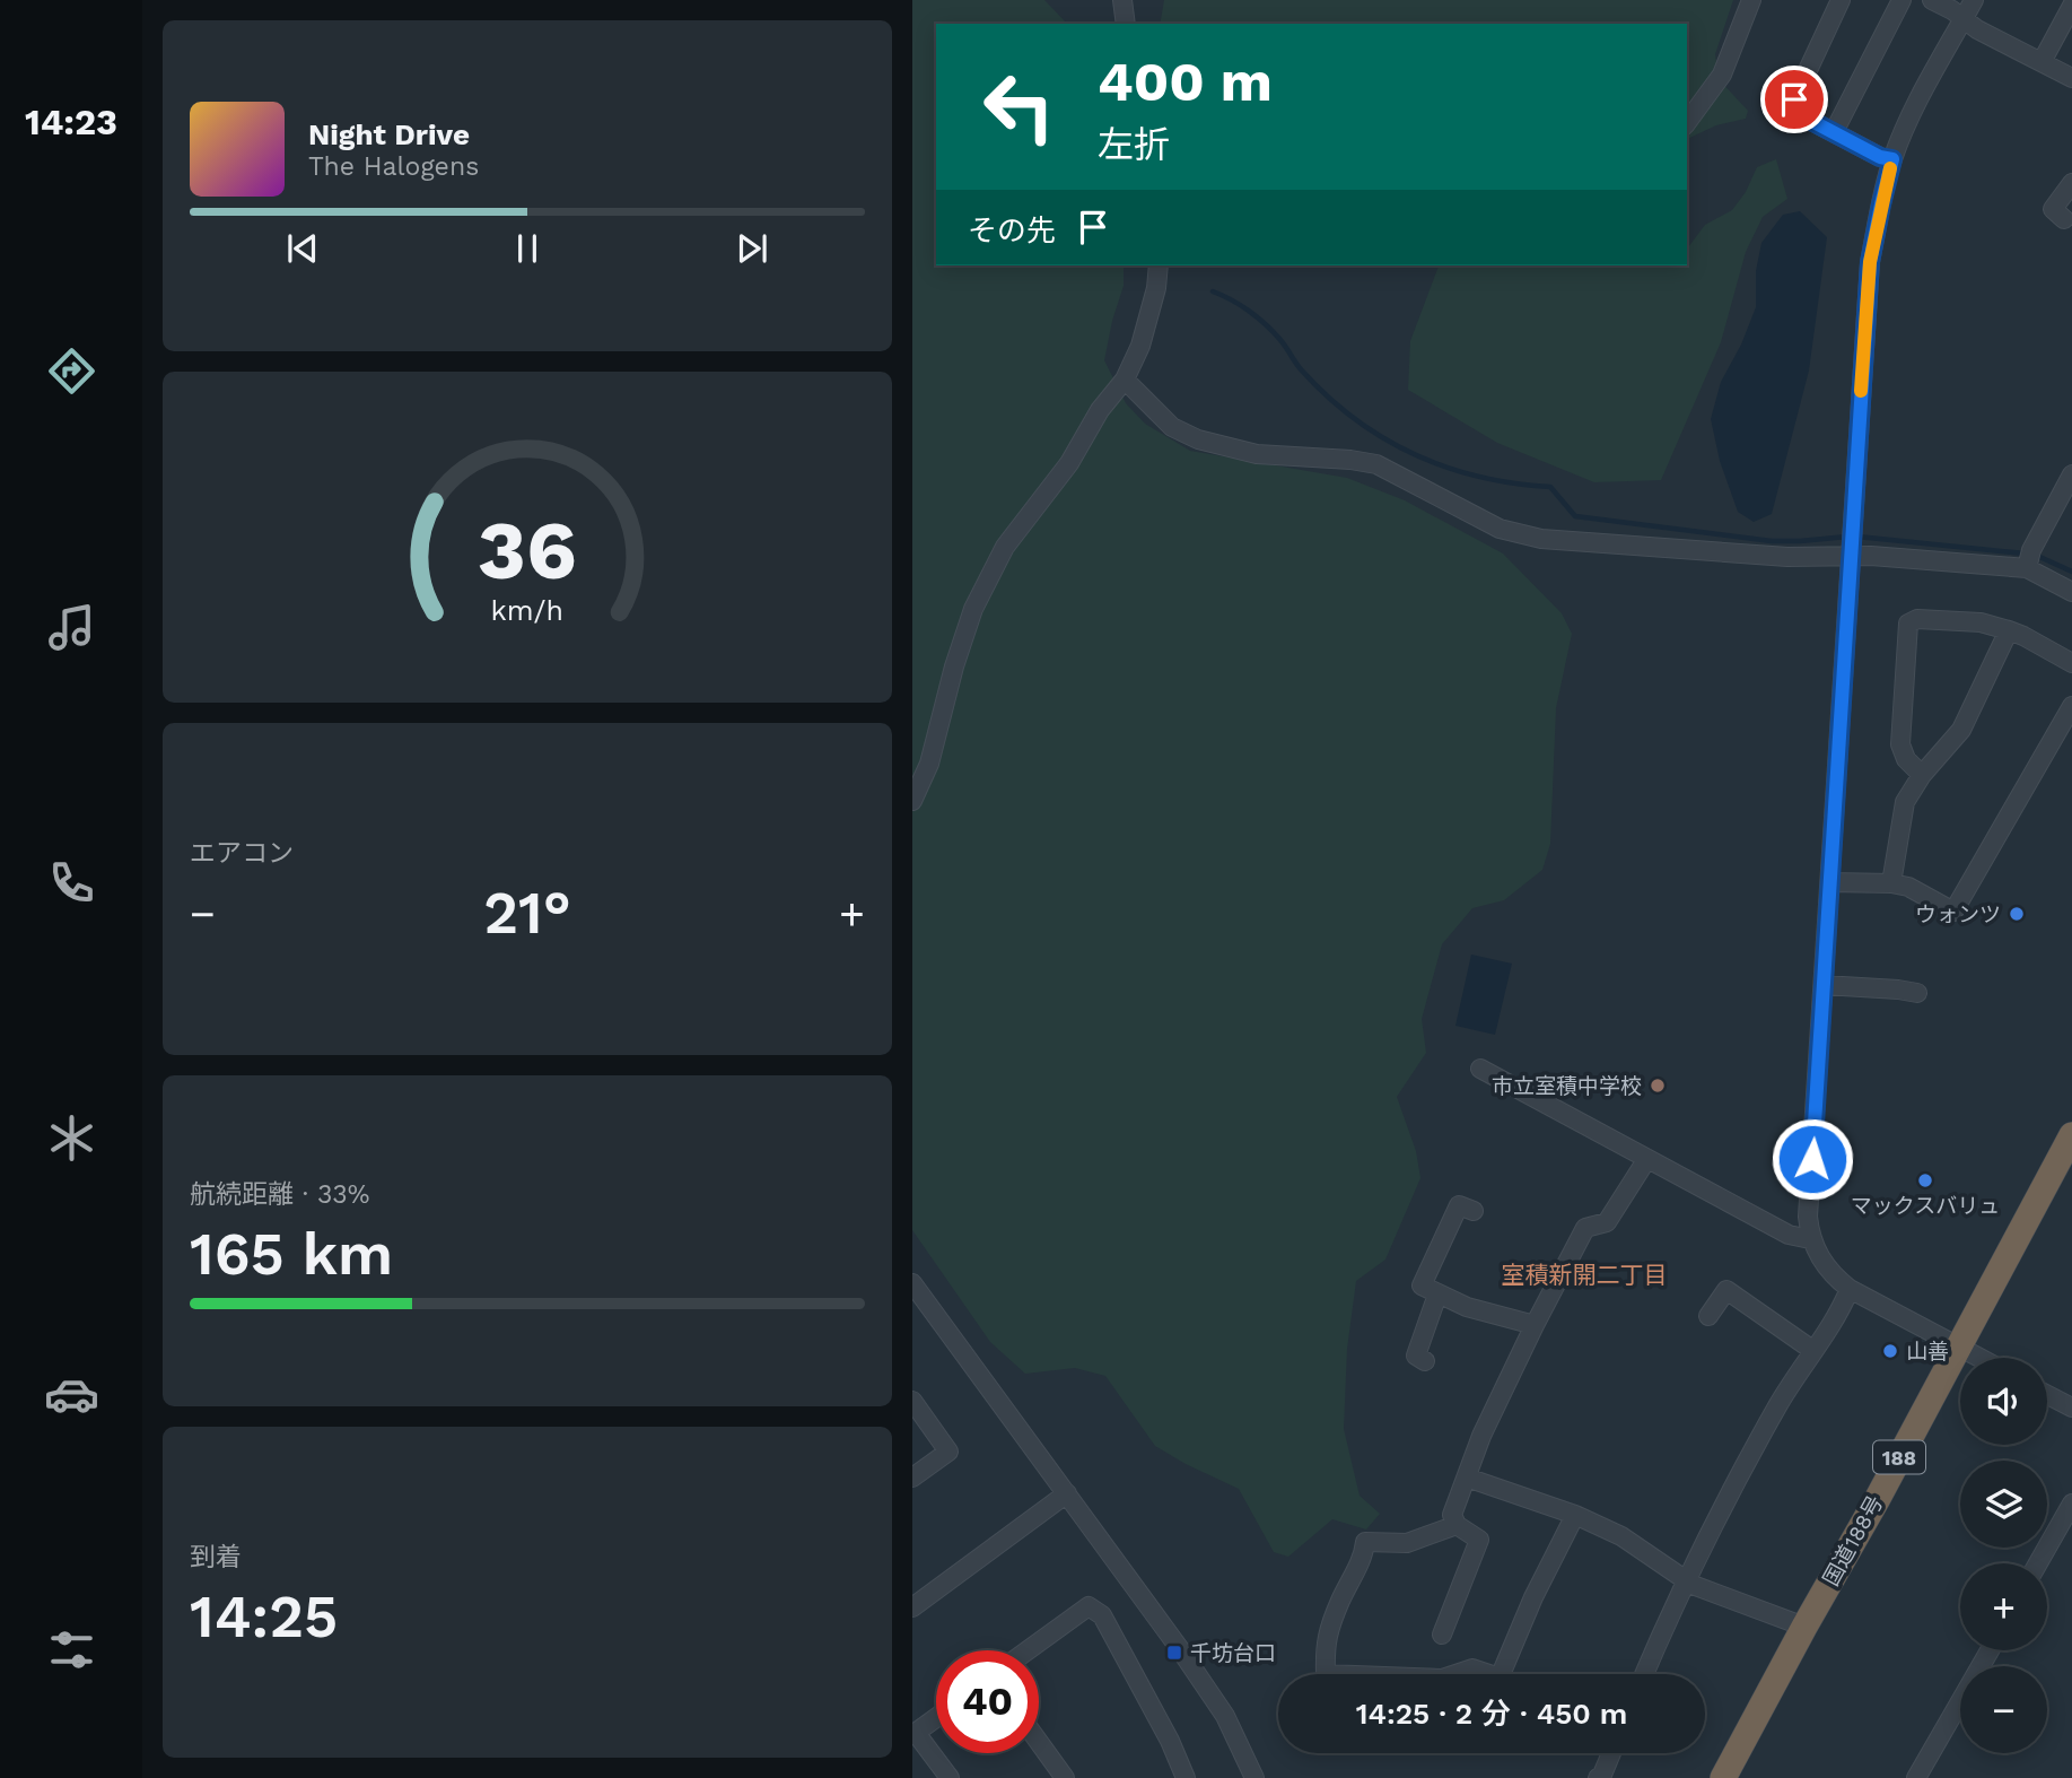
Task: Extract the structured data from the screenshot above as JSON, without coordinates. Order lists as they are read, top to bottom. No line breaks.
{"streets":{"highway":["188","国道188号"]},"districts":["室積新開二丁目"],"places":{"other":["ウォンツ","市立室積中学校","マックスバリュ","山善"],"transit":["千坊台口"]},"page":{"tabs":"14:23","turn":["400 m","左折"],"song":["Night Drive","The Halogens"],"then":"その先","tile":["エアコン",["航続距離 · 33%","165 km"],["到着","14:25"]],"heat":["−","21°","+"],"map_buttons":["+","−"],"limit":"40","trip":"14:25 · 2 分 · 450 m","gauge":["36","km/h"]}}
